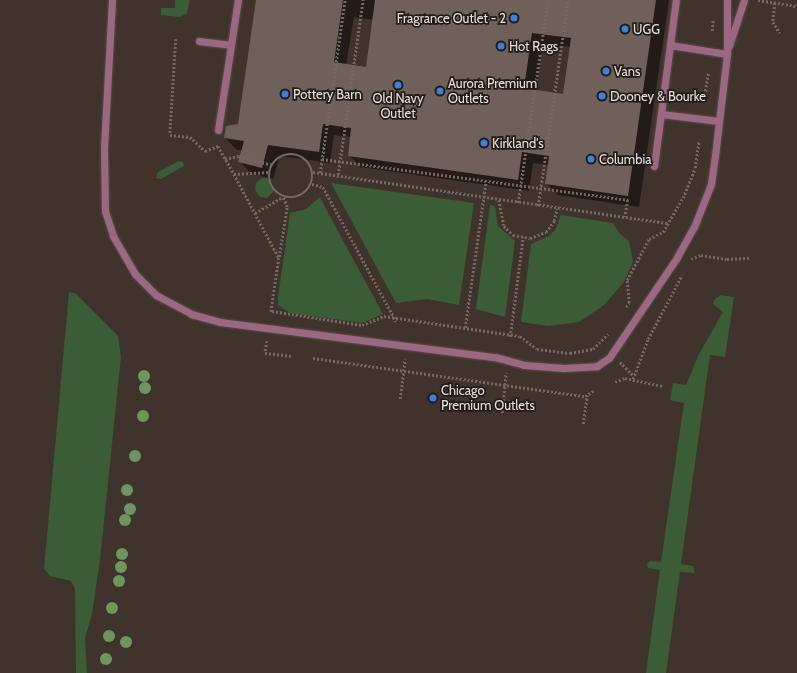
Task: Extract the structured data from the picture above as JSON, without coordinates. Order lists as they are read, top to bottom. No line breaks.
{"places":["Fragrance Outlet - 2","UGG","Hot Rags","Vans","Old Navy Outlet","Aurora Premium Outlets","Pottery Barn","Dooney & Bourke","Kirkland's","Columbia","Chicago Premium Outlets"]}
